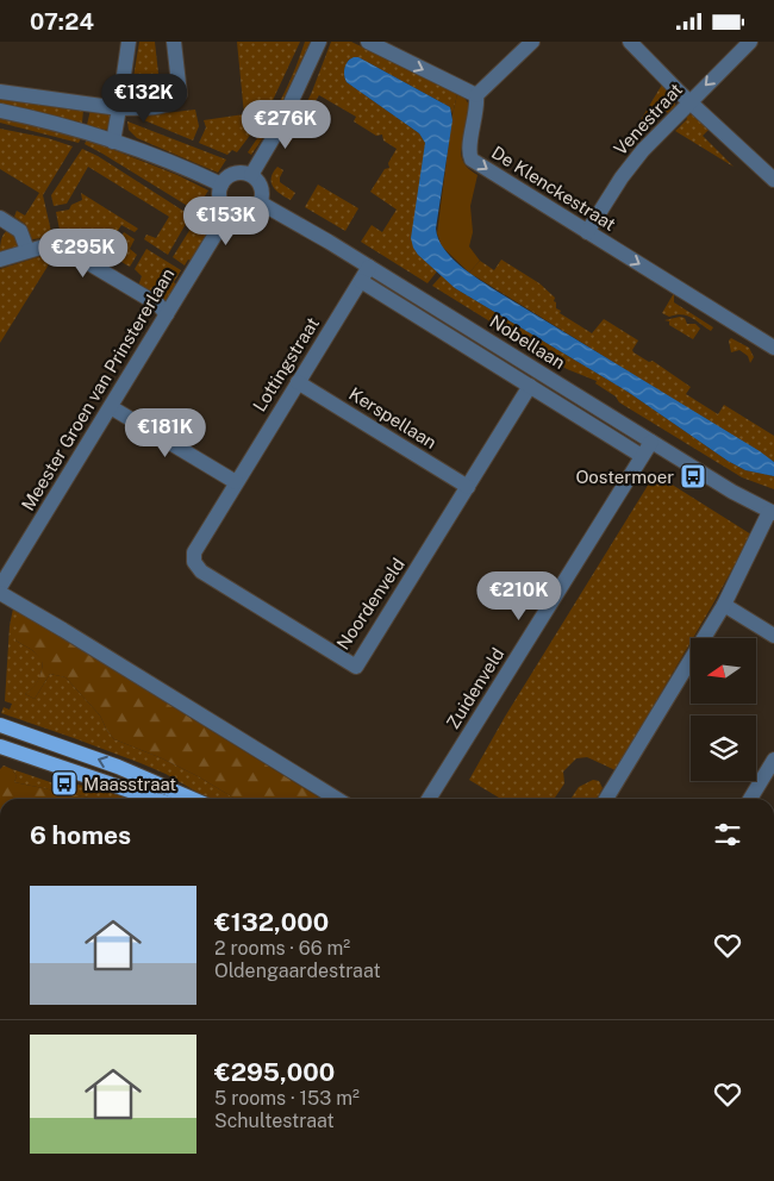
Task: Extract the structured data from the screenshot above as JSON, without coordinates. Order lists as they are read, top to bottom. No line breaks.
{"streets":{"street":["Venestraat","De Klenckestraat","Nobellaan","Lottingstraat","Meester Groen van Prinstererlaan","Kerspellaan","Noordenveld","Zuidenveld"]},"crossings":[["Venestraat","De Klenckestraat"],["Nobellaan","Lottingstraat"],["Nobellaan","Meester Groen van Prinstererlaan"],["Nobellaan","Noordenveld"],["Nobellaan","Zuidenveld"],["Lottingstraat","Kerspellaan"],["Lottingstraat","Noordenveld"],["Kerspellaan","Noordenveld"]],"one_way":["De Klenckestraat"],"places":{"bus stop":["Oostermoer","Maasstraat"]},"north":"left","page":{"status":"07:24","price":["€132K","€276K","€153K","€295K","€181K","€210K"],"heading":"6 homes","list":[{"name":"€132,000","note":"2 rooms · 66 m² · Oldengaardestraat"},{"name":"€295,000","note":"5 rooms · 153 m² · Schultestraat"}]}}
